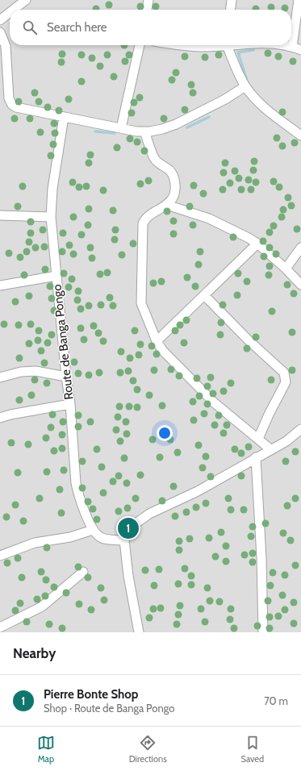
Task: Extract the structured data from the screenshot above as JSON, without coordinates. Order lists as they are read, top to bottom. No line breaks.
{"streets":{"street":["Route de Banga Pongo"]},"page":{"search":"Search here","pins":"1","heading":"Nearby","list":[{"mark":"1","name":"Pierre Bonte Shop","note":"Shop · Route de Banga Pongo","value":"70 m"}],"nav":["Map","Directions","Saved"]}}
